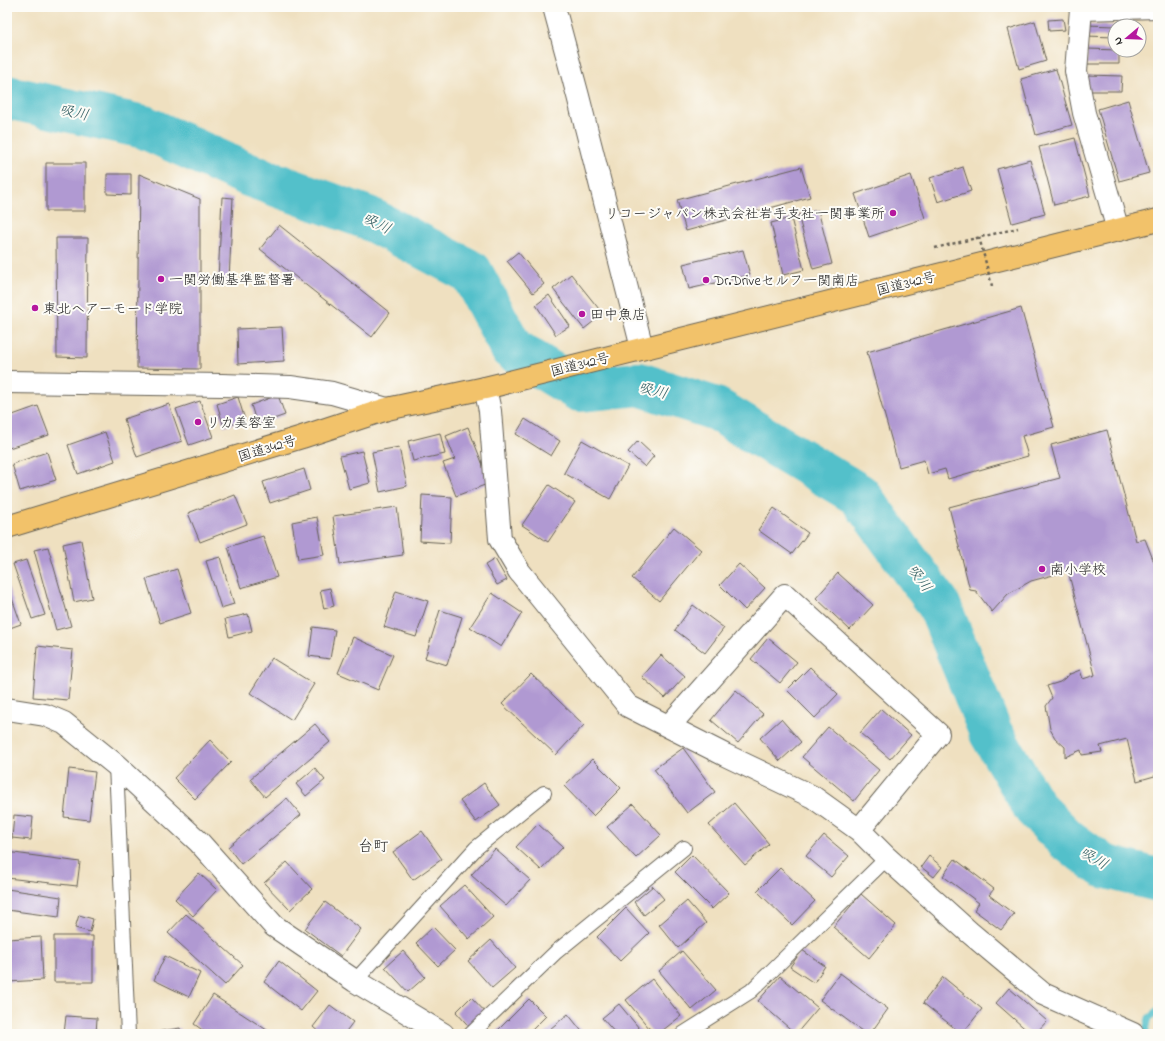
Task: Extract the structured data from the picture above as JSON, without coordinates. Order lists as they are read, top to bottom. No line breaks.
{"streets":{"highway":["国道342号"]},"districts":["台町"],"water":["吸川"],"places":["リコージャパン株式会社岩手支社一関事業所","一関労働基準監督署","Dr.Driveセルフ一関南店","東北ヘアーモード学院","田中魚店","リカ美容室","南小学校"],"north":"left"}
